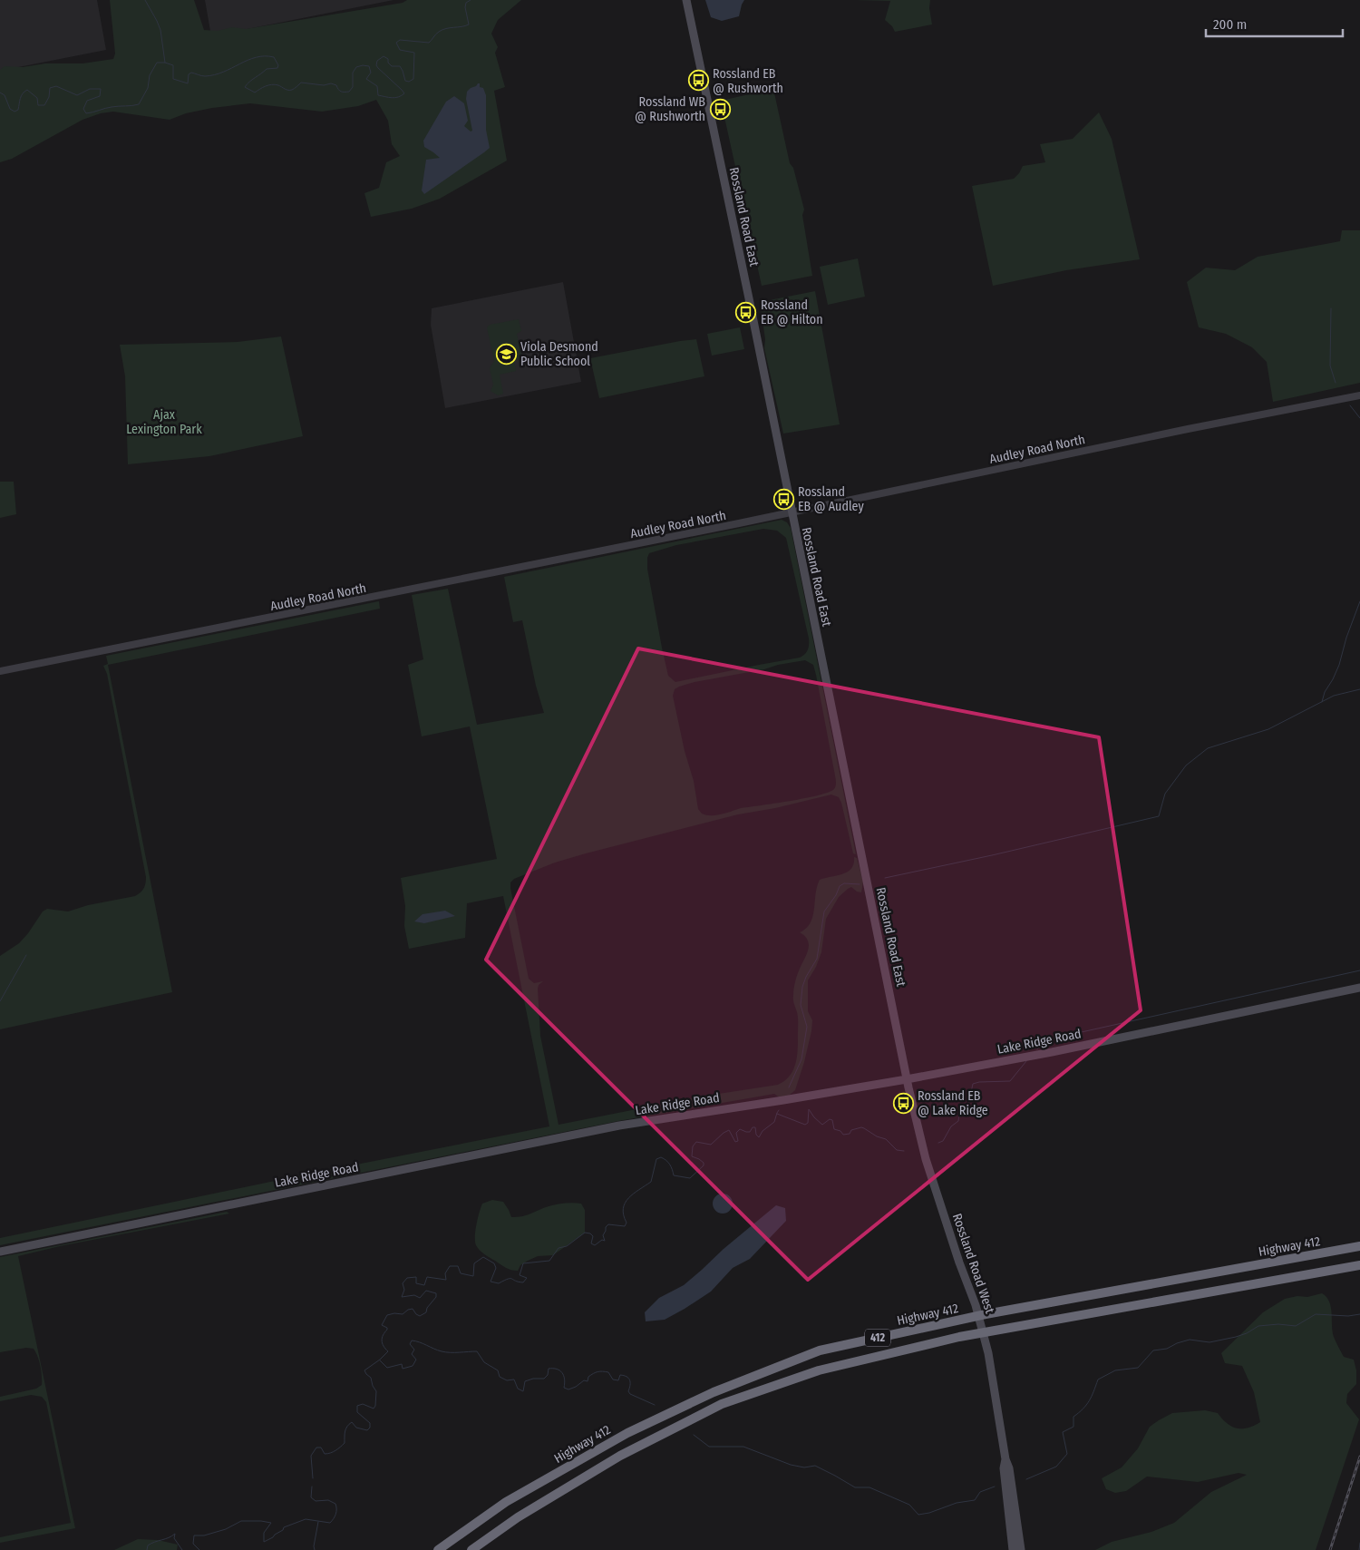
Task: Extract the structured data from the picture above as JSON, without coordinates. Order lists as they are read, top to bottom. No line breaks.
{"streets":{"highway":["Highway 412","412"],"main road":["Rossland Road East","Lake Ridge Road","Rossland Road West"],"street":["Audley Road North"]},"crossings":[["Rossland Road East","Audley Road North"],["Rossland Road East","Lake Ridge Road"],["Rossland Road East","Rossland Road West"],["Lake Ridge Road","Rossland Road West"]],"parks":["Ajax Lexington Park"],"places":{"bus stop":["Rossland EB @ Rushworth","Rossland WB @ Rushworth","Rossland EB @ Hilton","Rossland EB @ Audley","Rossland EB @ Lake Ridge"],"school or university":["Viola Desmond Public School"]},"scale_bar":"200 m"}
